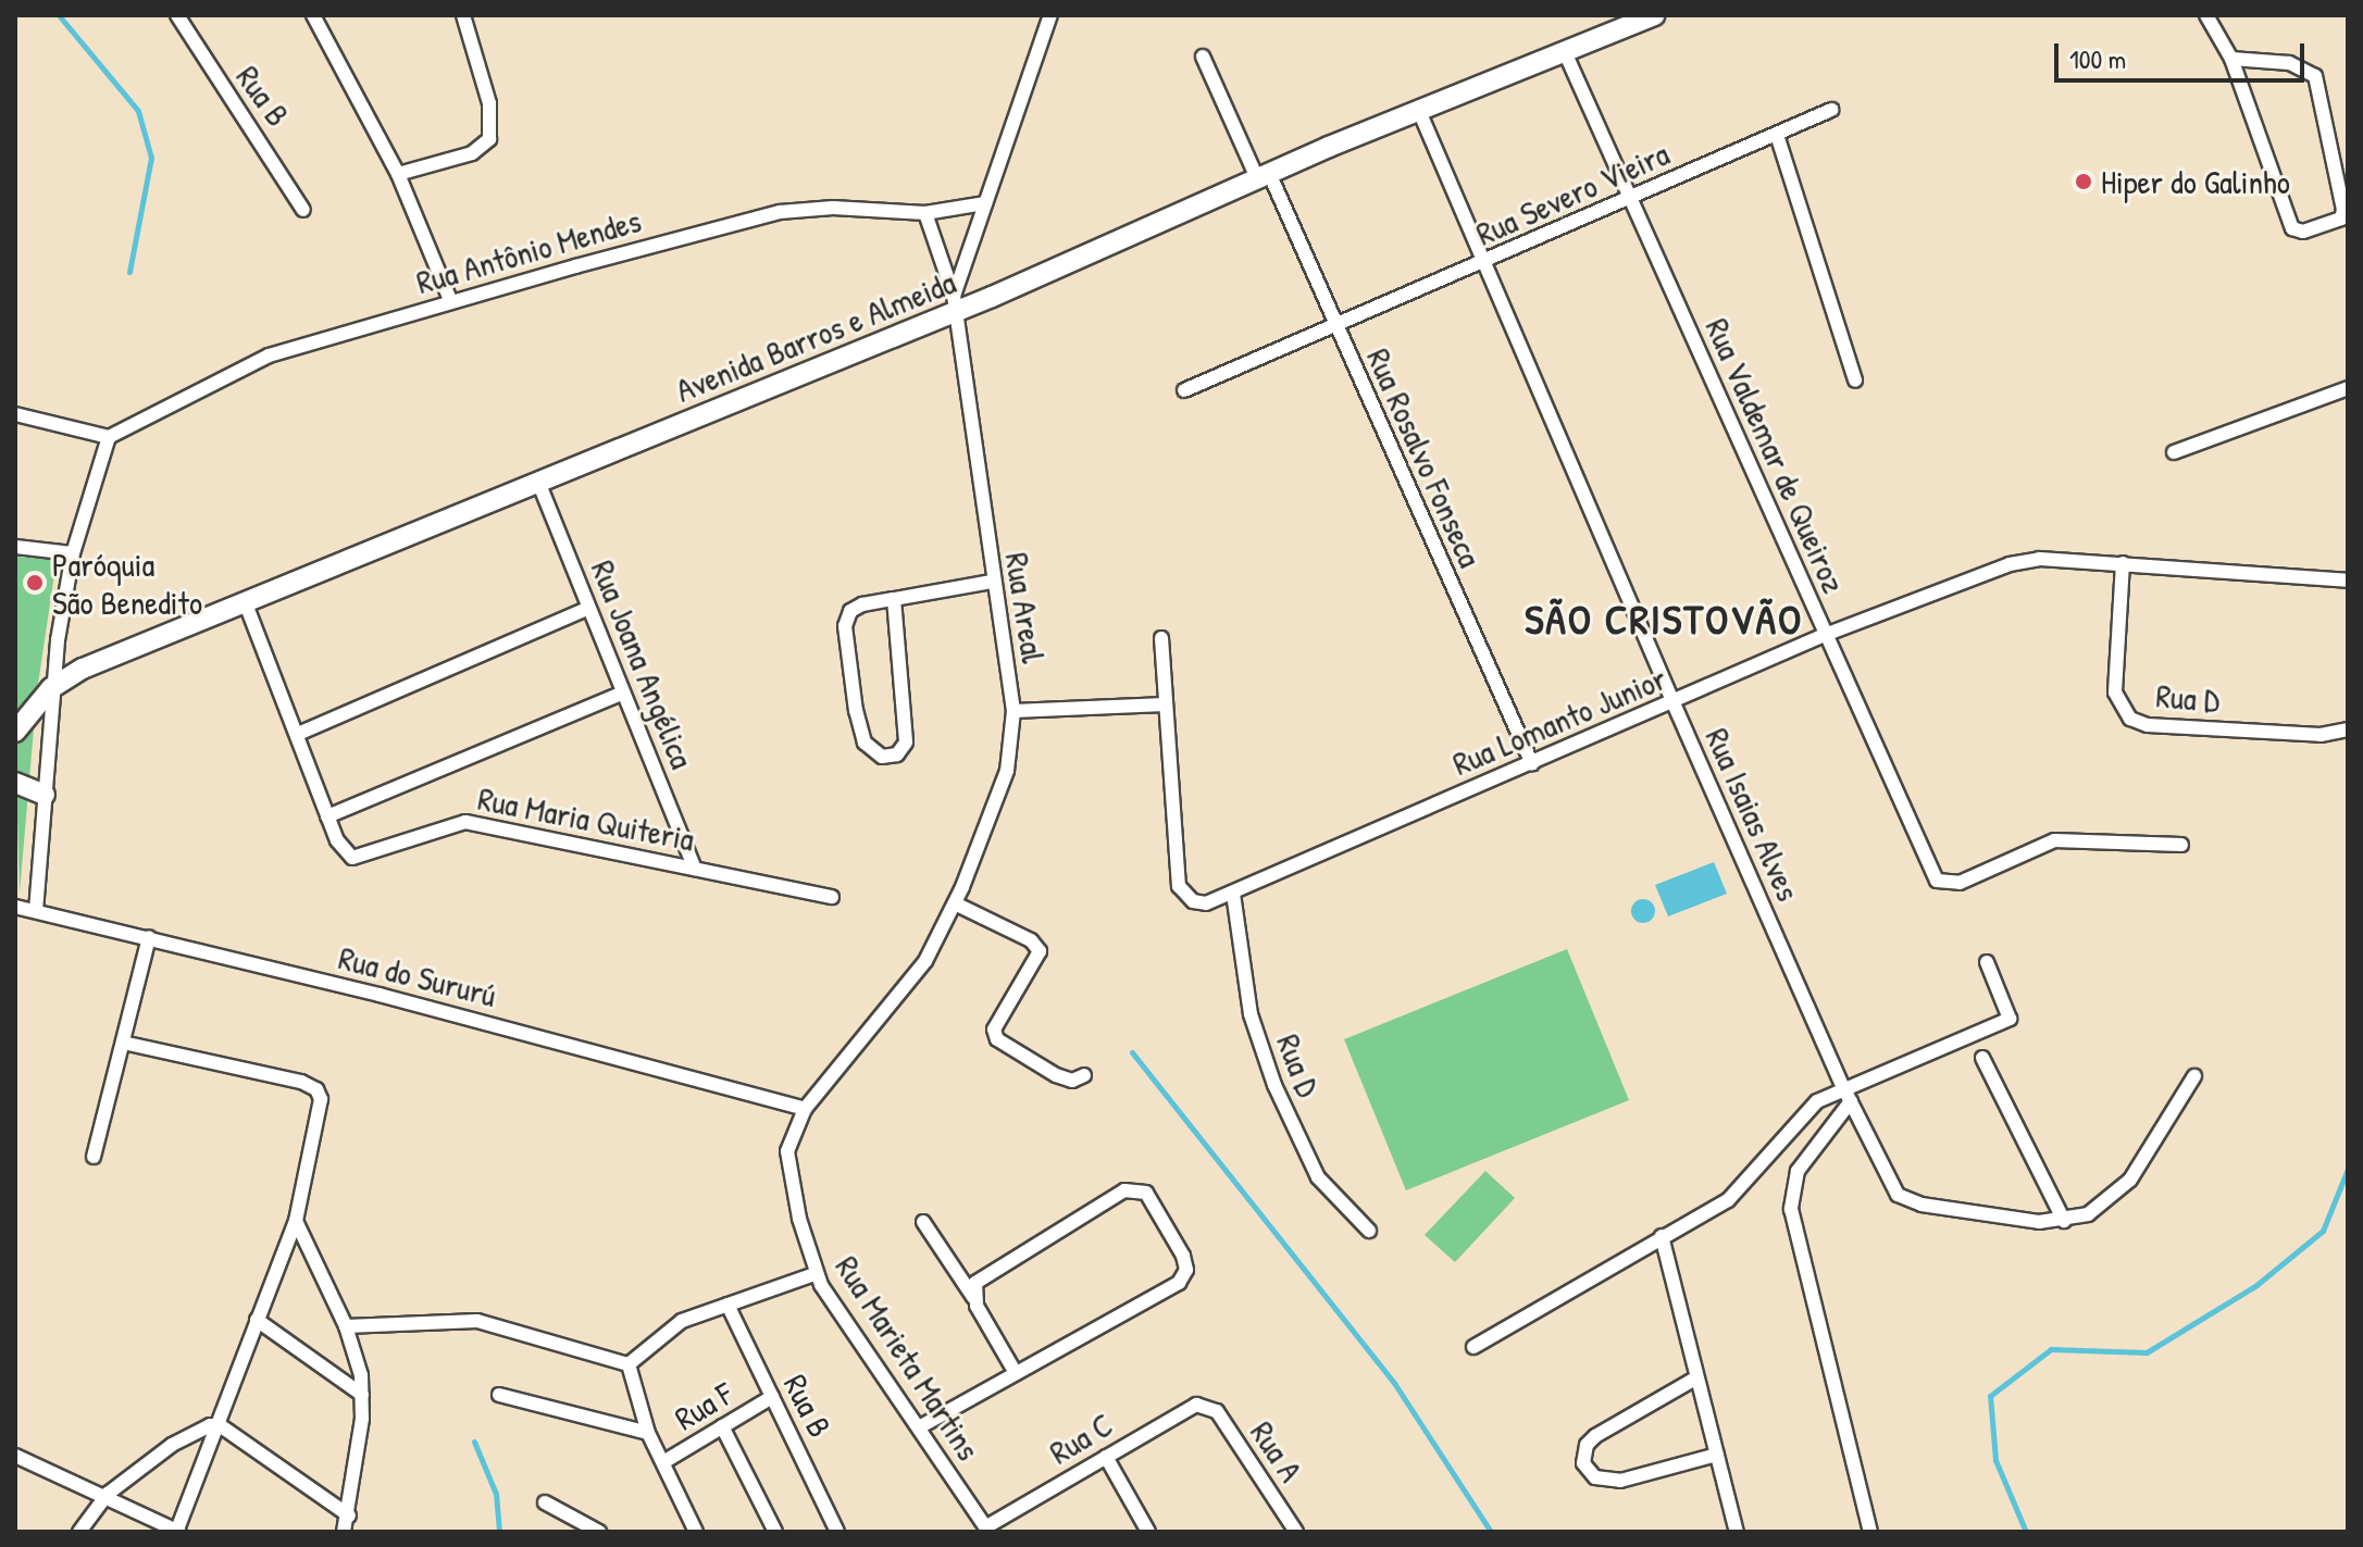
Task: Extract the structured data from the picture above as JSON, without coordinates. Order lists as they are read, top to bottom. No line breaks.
{"streets":{"street":["Rua B","Rua Severo Vieira","Rua Antônio Mendes","Avenida Barros e Almeida","Rua Valdemar de Queiroz","Rua Rosalvo Fonseca","Rua Areal","Rua Joana Angélica","Rua D","Rua Lomanto Junior","Rua Isaias Alves","Rua Maria Quiteria","Rua do Sururú","Rua Marieta Martins","Rua F","Rua C","Rua A"]},"crossings":[["Rua B","Rua F"],["Rua Severo Vieira","Rua Valdemar de Queiroz"],["Rua Severo Vieira","Rua Rosalvo Fonseca"],["Rua Severo Vieira","Rua Isaias Alves"],["Rua Antônio Mendes","Rua Areal"],["Avenida Barros e Almeida","Rua Valdemar de Queiroz"],["Avenida Barros e Almeida","Rua Rosalvo Fonseca"],["Avenida Barros e Almeida","Rua Areal"],["Avenida Barros e Almeida","Rua Joana Angélica"],["Avenida Barros e Almeida","Rua Isaias Alves"],["Avenida Barros e Almeida","Rua Maria Quiteria"],["Rua Valdemar de Queiroz","Rua Lomanto Junior"],["Rua Rosalvo Fonseca","Rua Lomanto Junior"],["Rua Areal","Rua do Sururú"],["Rua Areal","Rua Marieta Martins"],["Rua Joana Angélica","Rua Maria Quiteria"],["Rua D","Rua Lomanto Junior"],["Rua Lomanto Junior","Rua Isaias Alves"],["Rua do Sururú","Rua Marieta Martins"],["Rua Marieta Martins","Rua C"],["Rua C","Rua A"]],"districts":["SÃO CRISTOVÃO"],"places":["Hiper do Galinho","Paróquia São Benedito"],"scale_bar":"100 m"}
